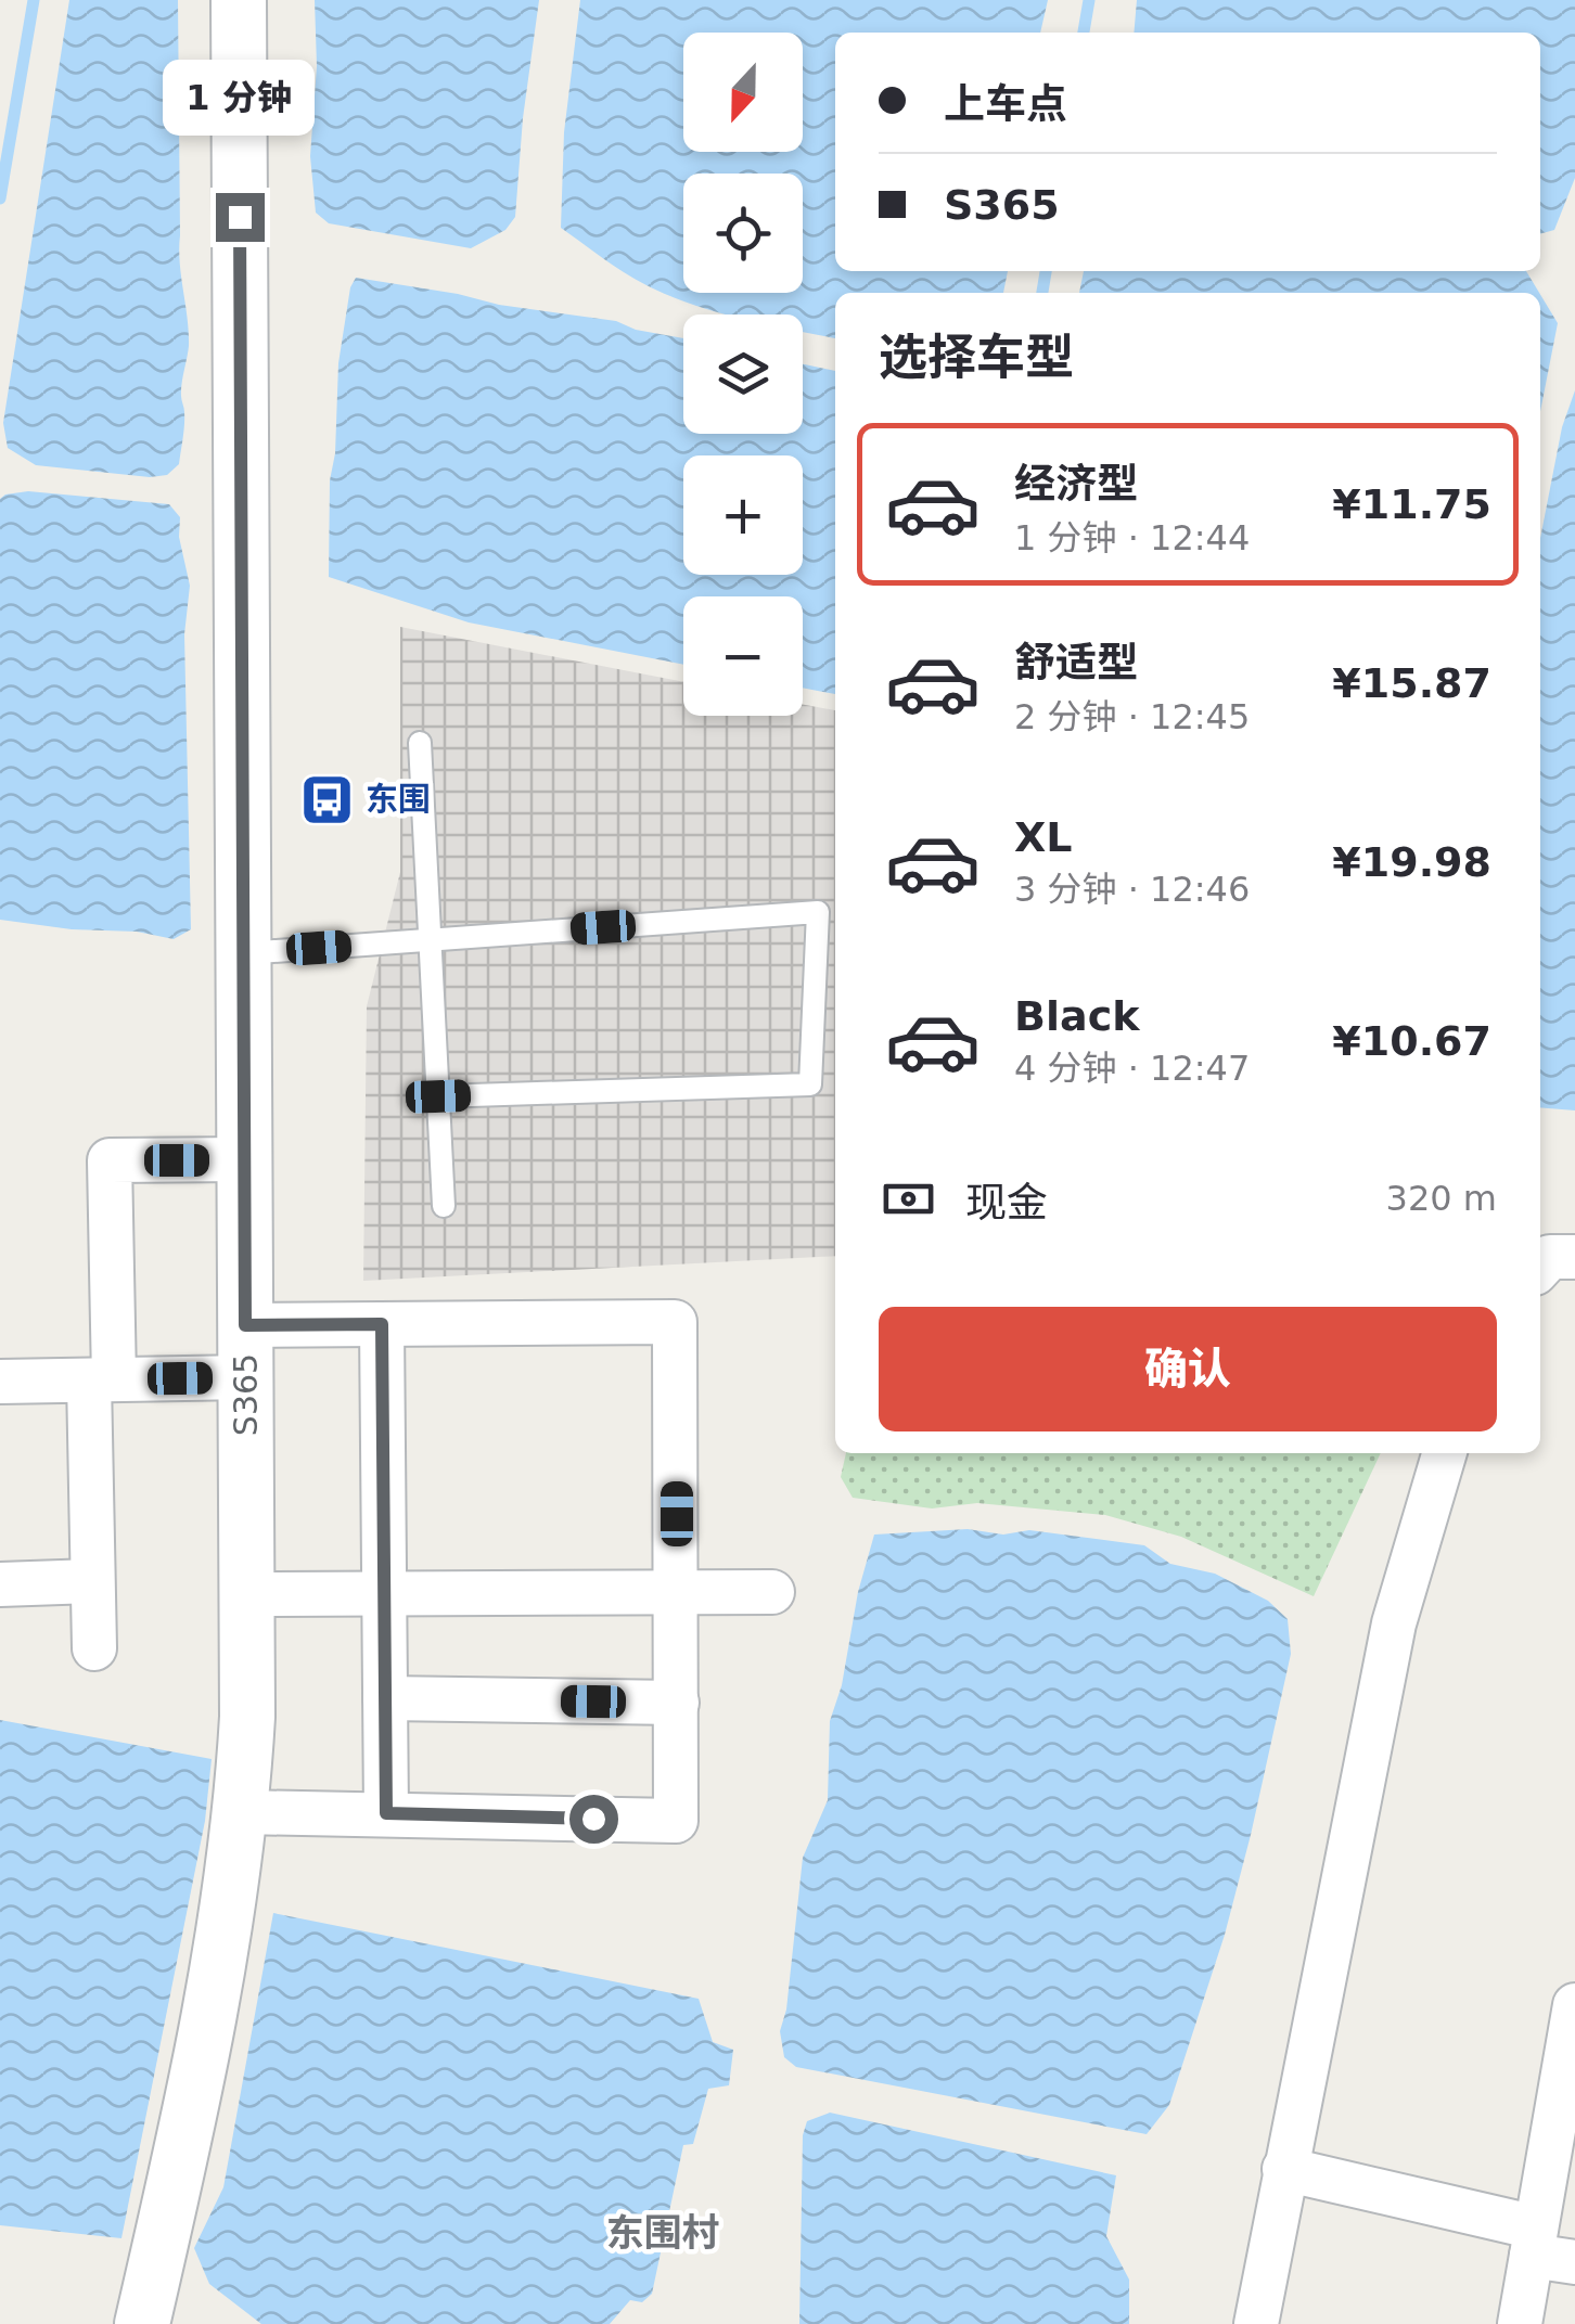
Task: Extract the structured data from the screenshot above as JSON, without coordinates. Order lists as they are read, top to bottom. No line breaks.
{"streets":{"street":["S365"]},"districts":["东围村"],"places":{"bus stop":["东围"]},"north":"bottom","page":{"map_buttons":["+","−"],"banner":["上车点","S365"],"bubble":"1 分钟","heading":"选择车型","list":[{"name":"经济型","note":"1 分钟 · 12:44","value":"¥11.75"},{"name":"舒适型","note":"2 分钟 · 12:45","value":"¥15.87"},{"name":"XL","note":"3 分钟 · 12:46","value":"¥19.98"},{"name":"Black","note":"4 分钟 · 12:47","value":"¥10.67"}],"pay":["现金","320 m"],"buttons":"确认"}}
